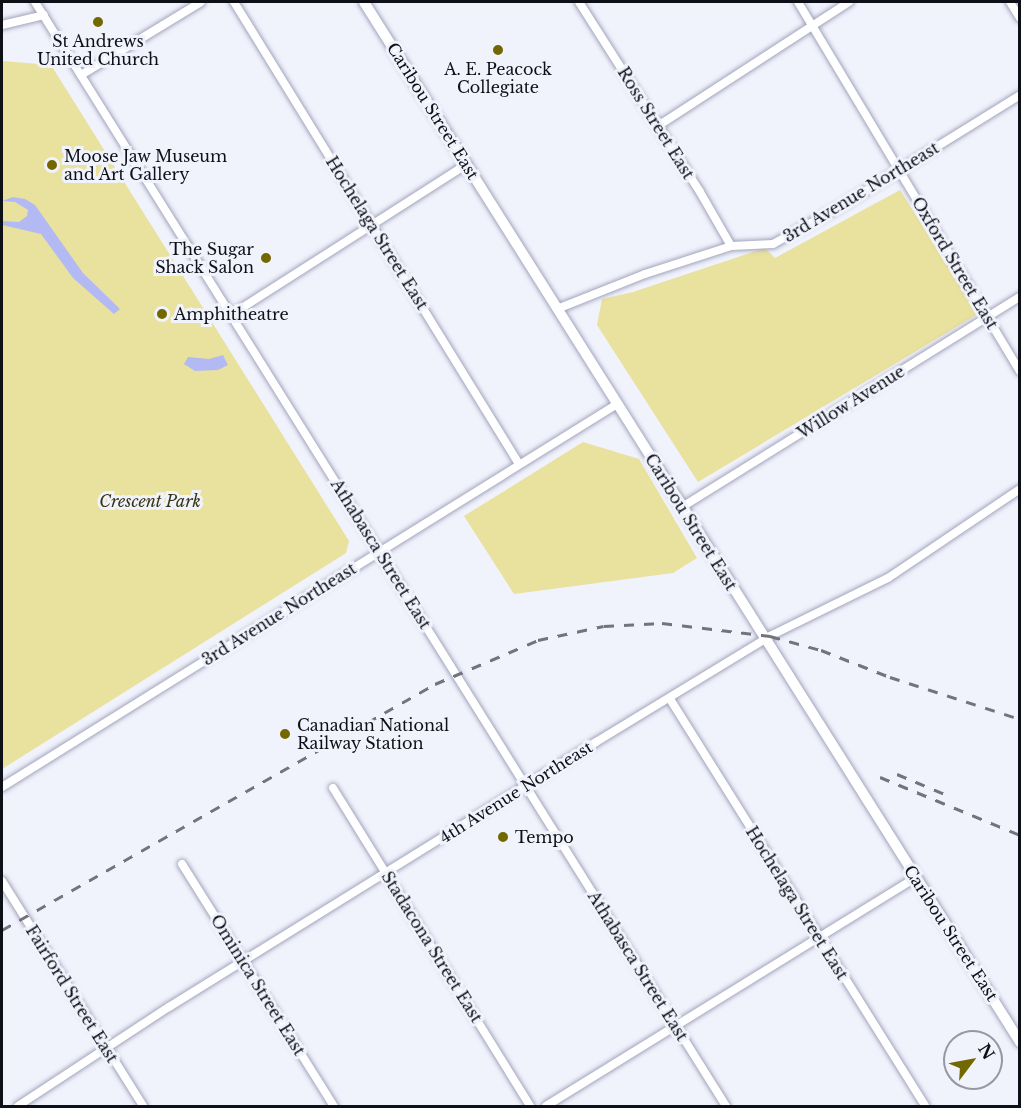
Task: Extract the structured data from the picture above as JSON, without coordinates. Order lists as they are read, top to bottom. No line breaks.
{"streets":{"street":["Caribou Street East","Ross Street East","3rd Avenue Northeast","Hochelaga Street East","Oxford Street East","Willow Avenue","Athabasca Street East","4th Avenue Northeast","Stadacona Street East","Ominica Street East","Fairford Street East"]},"crossings":[["Caribou Street East","3rd Avenue Northeast"],["Caribou Street East","Willow Avenue"],["Caribou Street East","4th Avenue Northeast"],["Ross Street East","3rd Avenue Northeast"],["3rd Avenue Northeast","Hochelaga Street East"],["3rd Avenue Northeast","Oxford Street East"],["3rd Avenue Northeast","Athabasca Street East"],["Hochelaga Street East","4th Avenue Northeast"],["Oxford Street East","Willow Avenue"],["Athabasca Street East","4th Avenue Northeast"],["4th Avenue Northeast","Stadacona Street East"],["4th Avenue Northeast","Ominica Street East"],["4th Avenue Northeast","Fairford Street East"]],"parks":["Crescent Park"],"places":["St Andrews United Church","A. E. Peacock Collegiate","Moose Jaw Museum and Art Gallery","The Sugar Shack Salon","Amphitheatre","Canadian National Railway Station","Tempo"],"north":"top right"}
